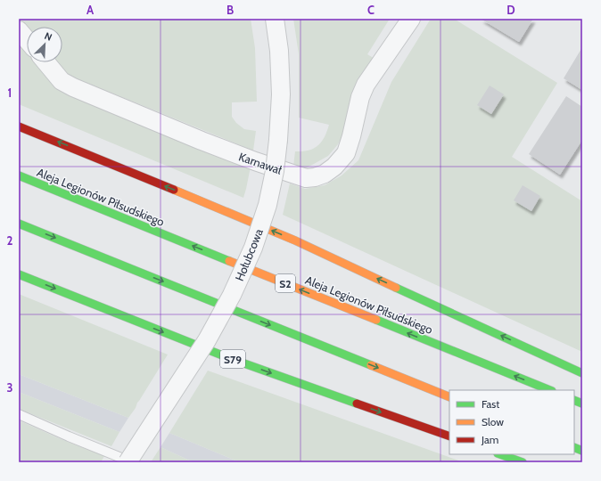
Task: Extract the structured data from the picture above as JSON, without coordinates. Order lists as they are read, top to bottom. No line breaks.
{"streets":{"highway":["Aleja Legionów Piłsudskiego","S2","S79"],"street":["Karnawał","Hołubcowa"]},"legend":["Fast","Slow","Jam"],"north":"top right","grid":{"columns":["A","B","C","D"],"rows":["1","2","3"]}}
